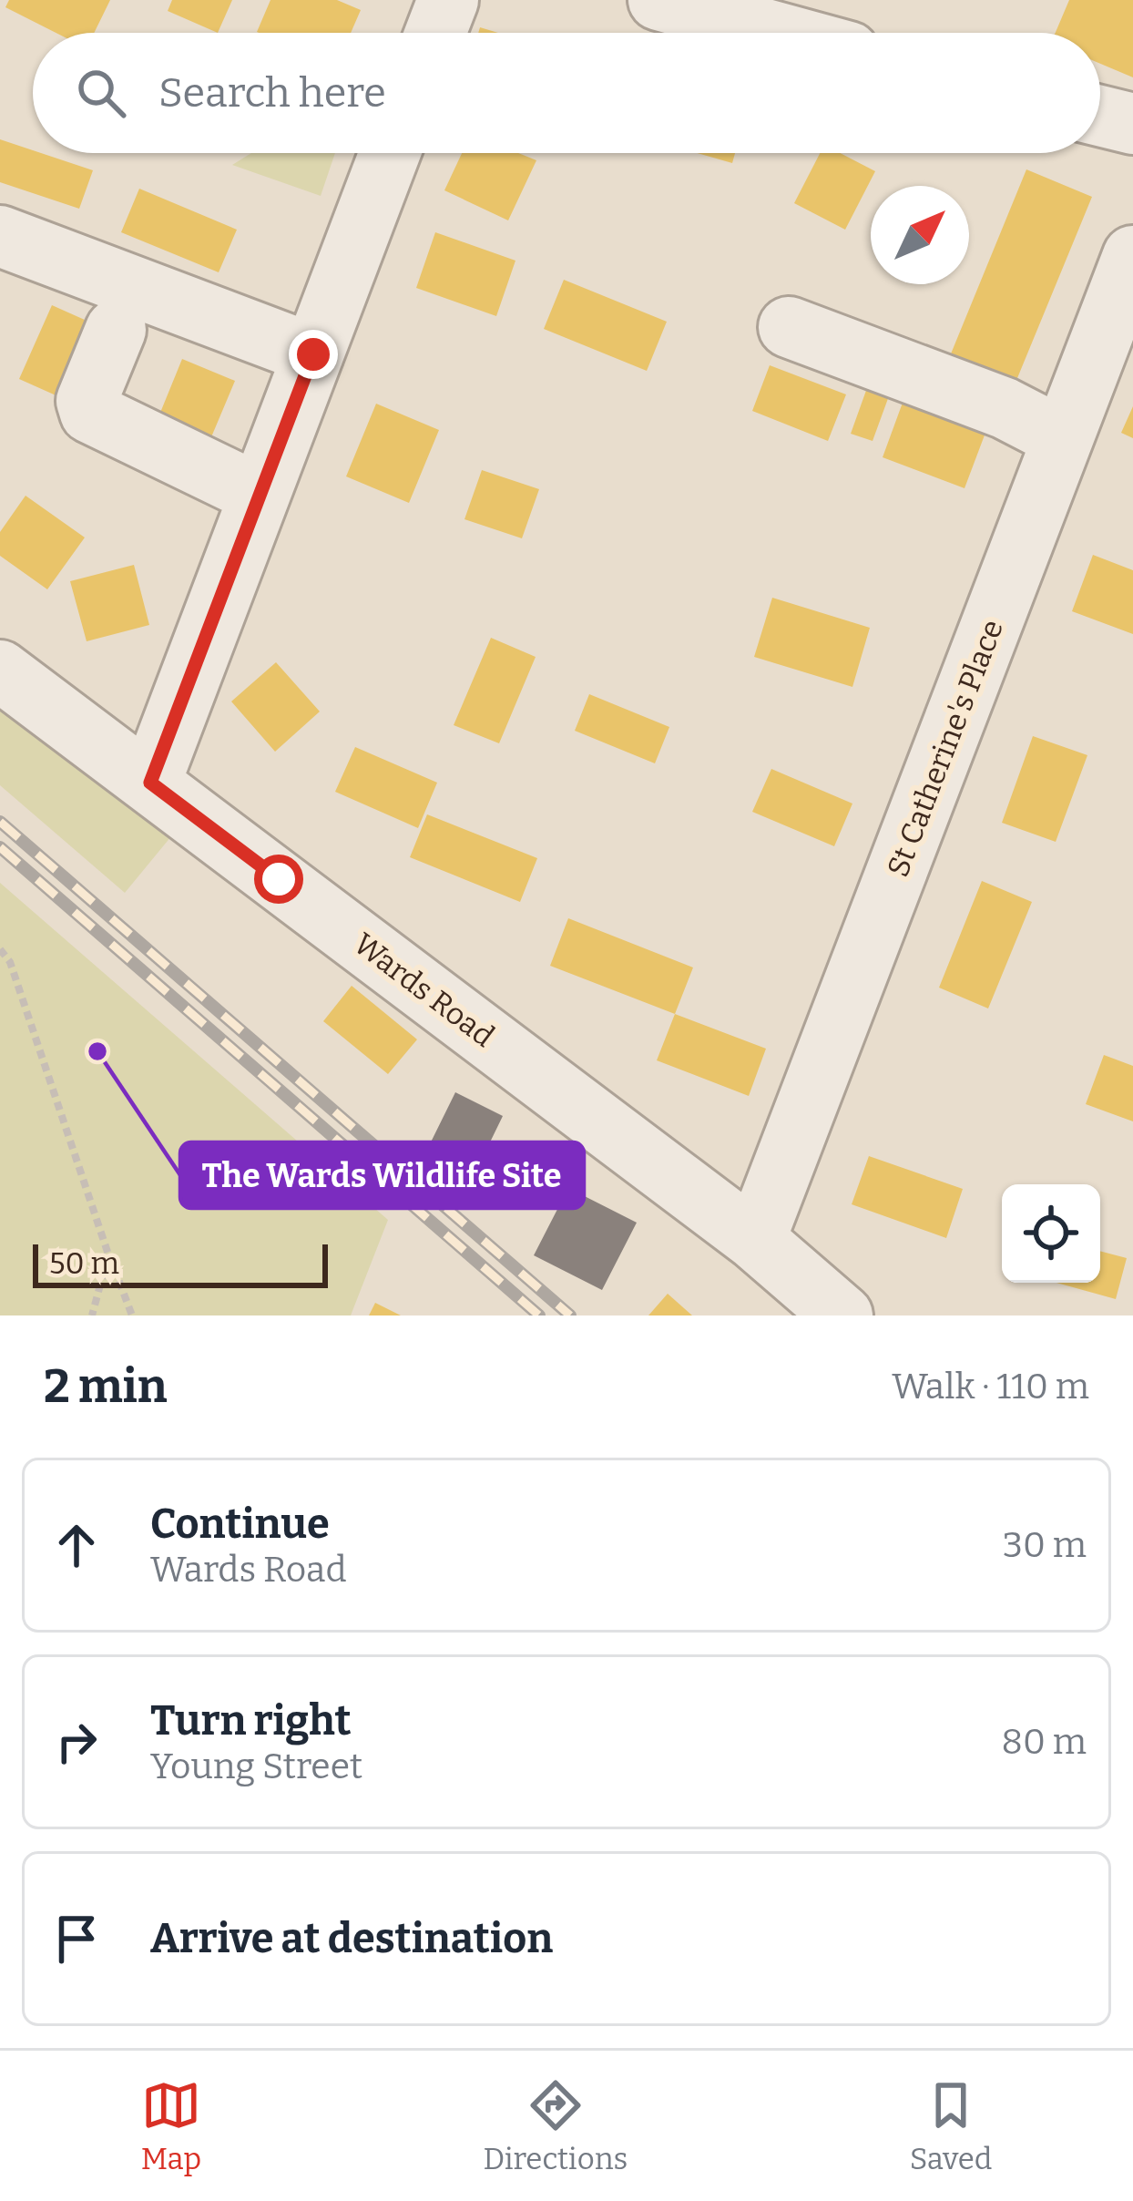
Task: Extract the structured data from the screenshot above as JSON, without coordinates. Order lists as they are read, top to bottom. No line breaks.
{"streets":{"street":["St Catherine's Place","Wards Road"]},"crossings":[["St Catherine's Place","Wards Road"]],"places":["The Wards Wildlife Site"],"scale_bar":"50 m","north":"top right","page":{"search":"Search here","scale":"50 m","heading":["2 min","Walk · 110 m"],"list":[["Continue","Wards Road","30 m"],["Turn right","Young Street","80 m"],"Arrive at destination"],"nav":["Map","Directions","Saved"]}}
